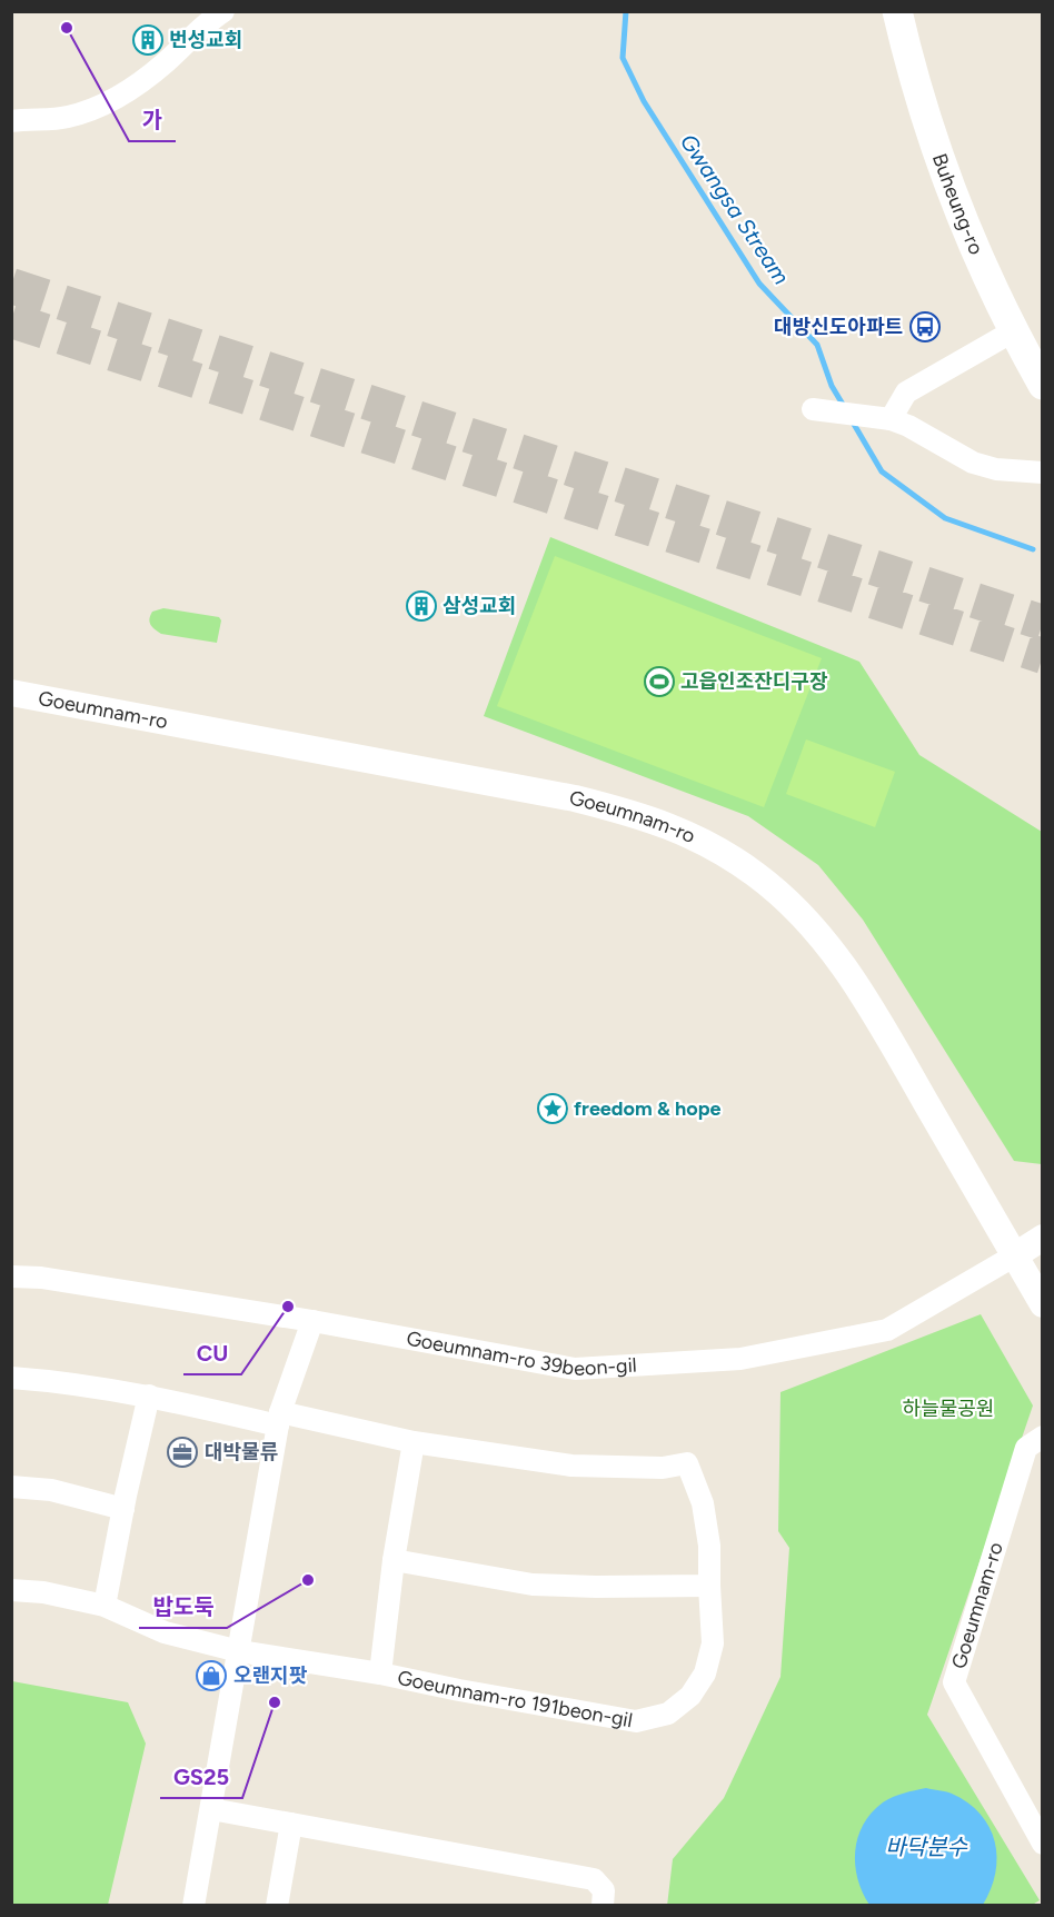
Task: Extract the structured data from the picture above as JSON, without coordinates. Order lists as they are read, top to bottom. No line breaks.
{"streets":{"main road":["Buheung-ro"],"street":["Goeumnam-ro","Goeumnam-ro 39beon-gil","Goeumnam-ro 191beon-gil"]},"crossings":[["Goeumnam-ro","Goeumnam-ro 39beon-gil"]],"water":["Gwangsa Stream","바닥분수"],"parks":["하늘물공원"],"places":{"other":["가","CU","밥도둑","GS25"],"building":["번성교회","삼성교회"],"bus stop":["대방신도아파트"],"sports":["고읍인조잔디구장"],"place":["freedom & hope"],"office":["대박물류"],"shop":["오랜지팟"]}}
